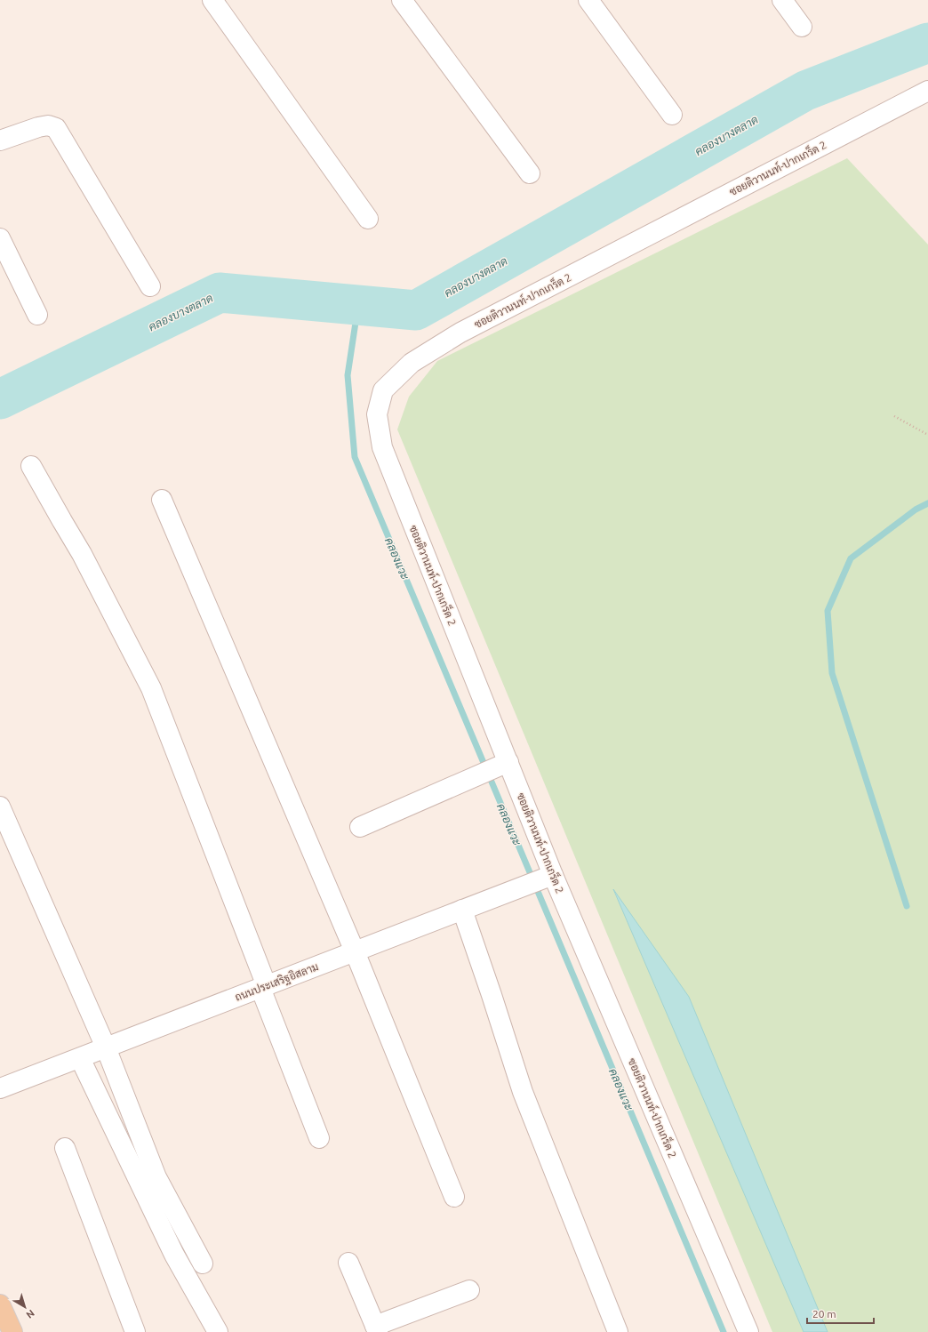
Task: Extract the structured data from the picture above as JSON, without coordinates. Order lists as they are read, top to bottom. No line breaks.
{"streets":{"street":["ซอยติวานนท์-ปากเกร็ด 2","ถนนประเสริฐอิสลาม"]},"crossings":[["ซอยติวานนท์-ปากเกร็ด 2","ถนนประเสริฐอิสลาม"]],"water":["คลองบางตลาด","คลองแวะ"],"scale_bar":"20 m","north":"bottom right"}
